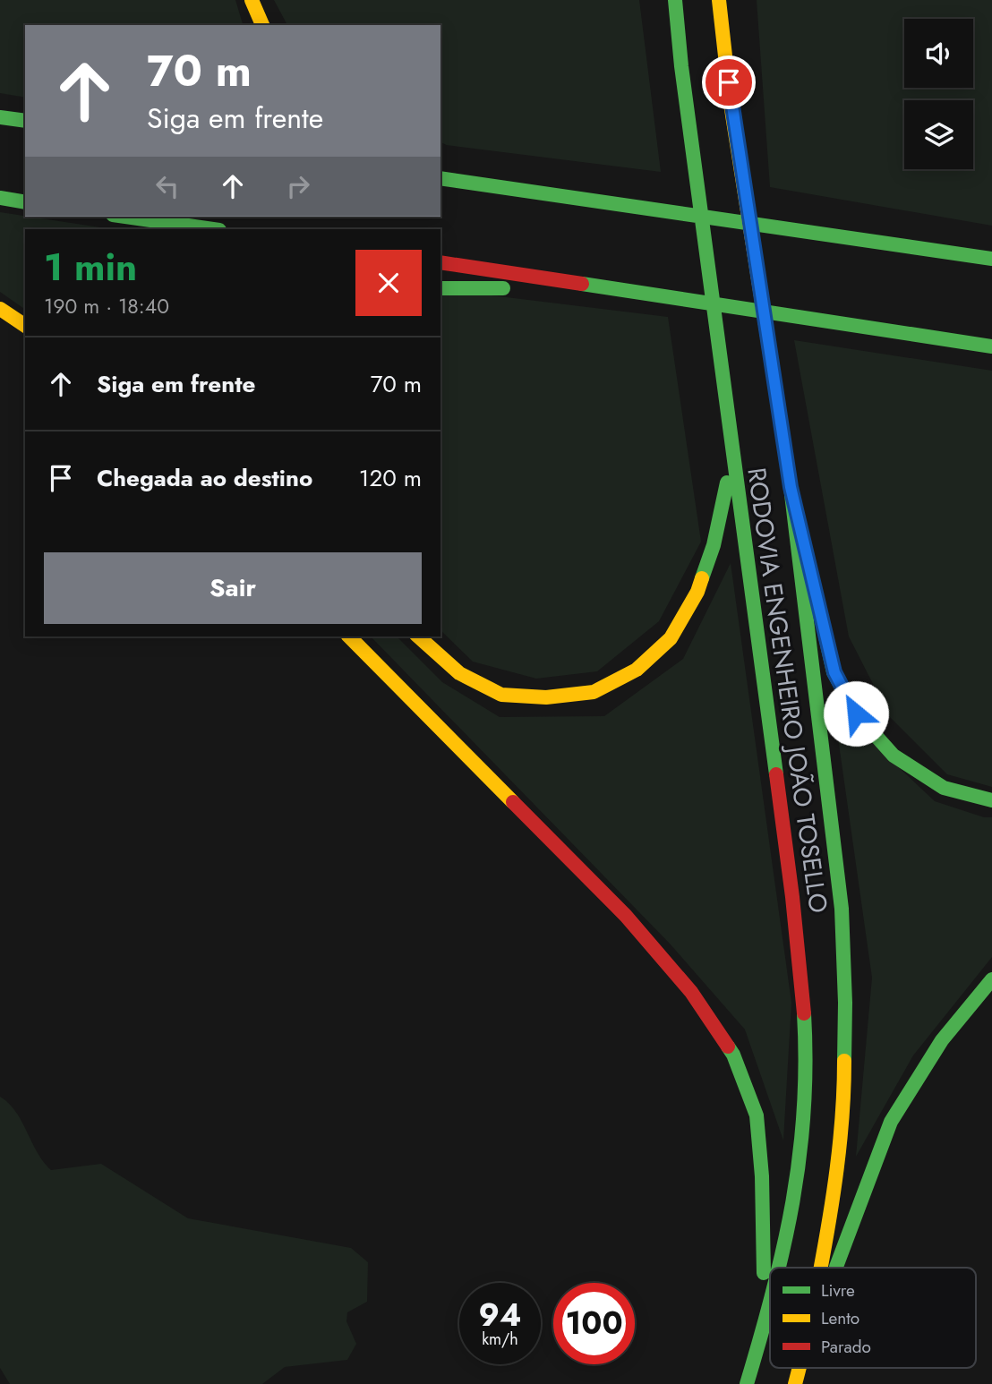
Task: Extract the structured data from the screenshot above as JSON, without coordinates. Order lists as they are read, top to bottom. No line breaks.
{"streets":{"highway":["RODOVIA ENGENHEIRO JOÃO TOSELLO"]},"legend":["Livre","Lento","Parado"],"page":{"turn":["70 m","Siga em frente"],"heading":["1 min","190 m · 18:40"],"list":[{"name":"Siga em frente","value":"70 m"},{"name":"Chegada ao destino","value":"120 m"}],"buttons":"Sair","speed":"94 km/h","limit":"100"}}
